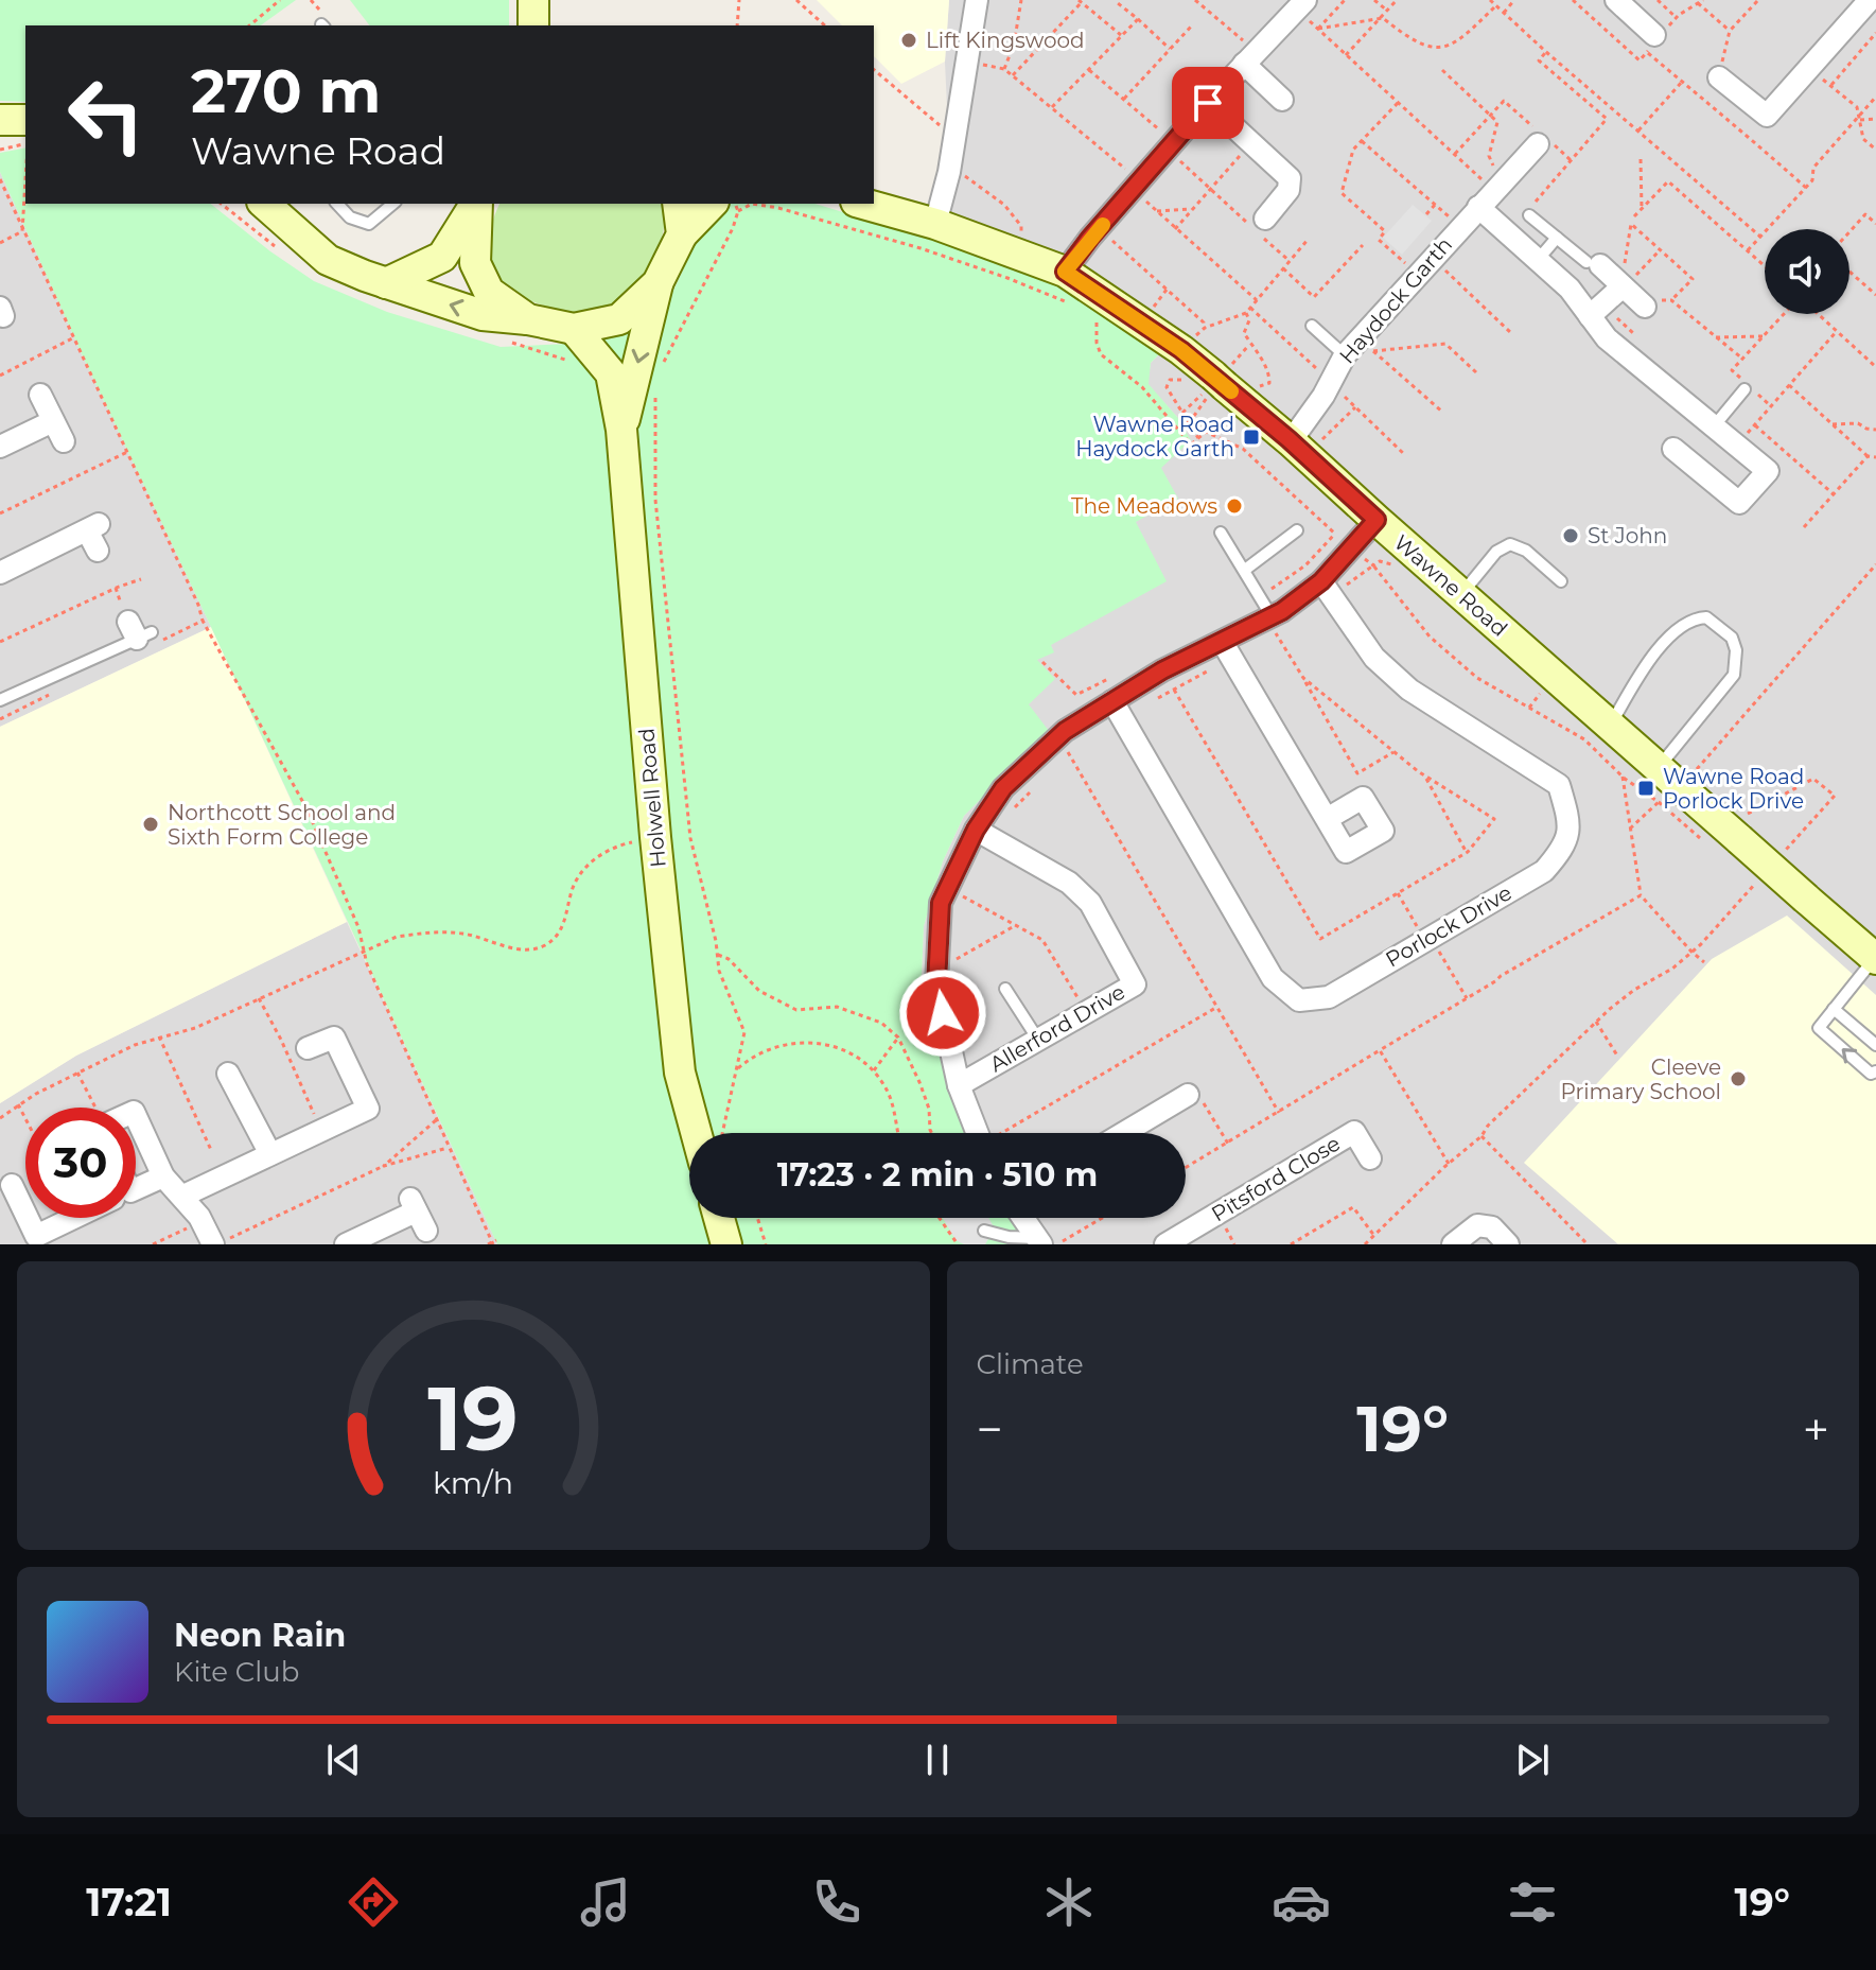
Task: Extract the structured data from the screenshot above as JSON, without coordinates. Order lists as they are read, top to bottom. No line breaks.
{"streets":{"street":["Haydock Garth","Wawne Road","Holwell Road","Porlock Drive","Allerford Drive","Pitsford Close"]},"crossings":[["Haydock Garth","Wawne Road"]],"places":{"other":["Lift Kingswood","The Meadows","St John","Northcott School and Sixth Form College","Cleeve Primary School"],"transit":["Wawne Road Haydock Garth","Wawne Road Porlock Drive"]},"page":{"turn":["270 m","Wawne Road"],"limit":"30","trip":"17:23 · 2 min · 510 m","tile":"Climate","heat":["−","19°","+"],"song":["Neon Rain","Kite Club"],"tabs":["17:21","19°"],"gauge":["19","km/h"]}}
